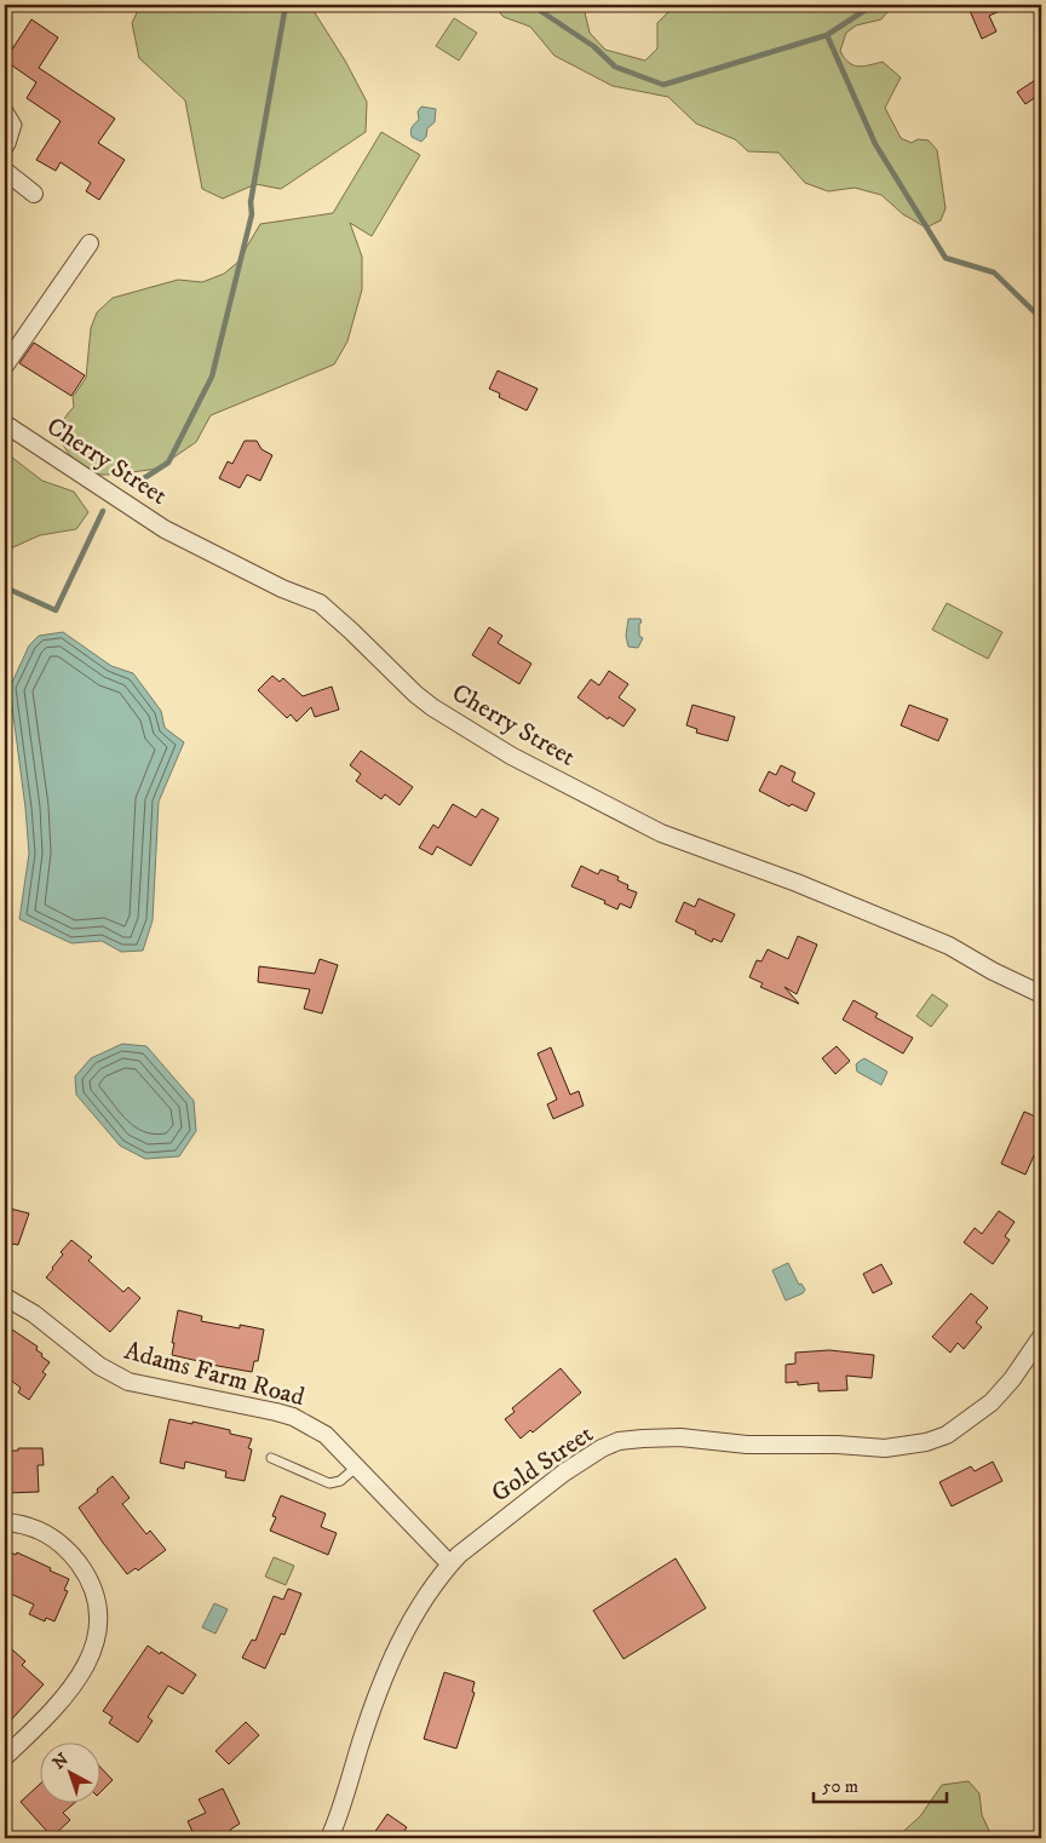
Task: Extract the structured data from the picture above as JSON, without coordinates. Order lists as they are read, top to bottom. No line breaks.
{"streets":{"street":["Cherry Street","Adams Farm Road","Gold Street"]},"crossings":[["Adams Farm Road","Gold Street"]],"scale_bar":"50 m","north":"top left"}
